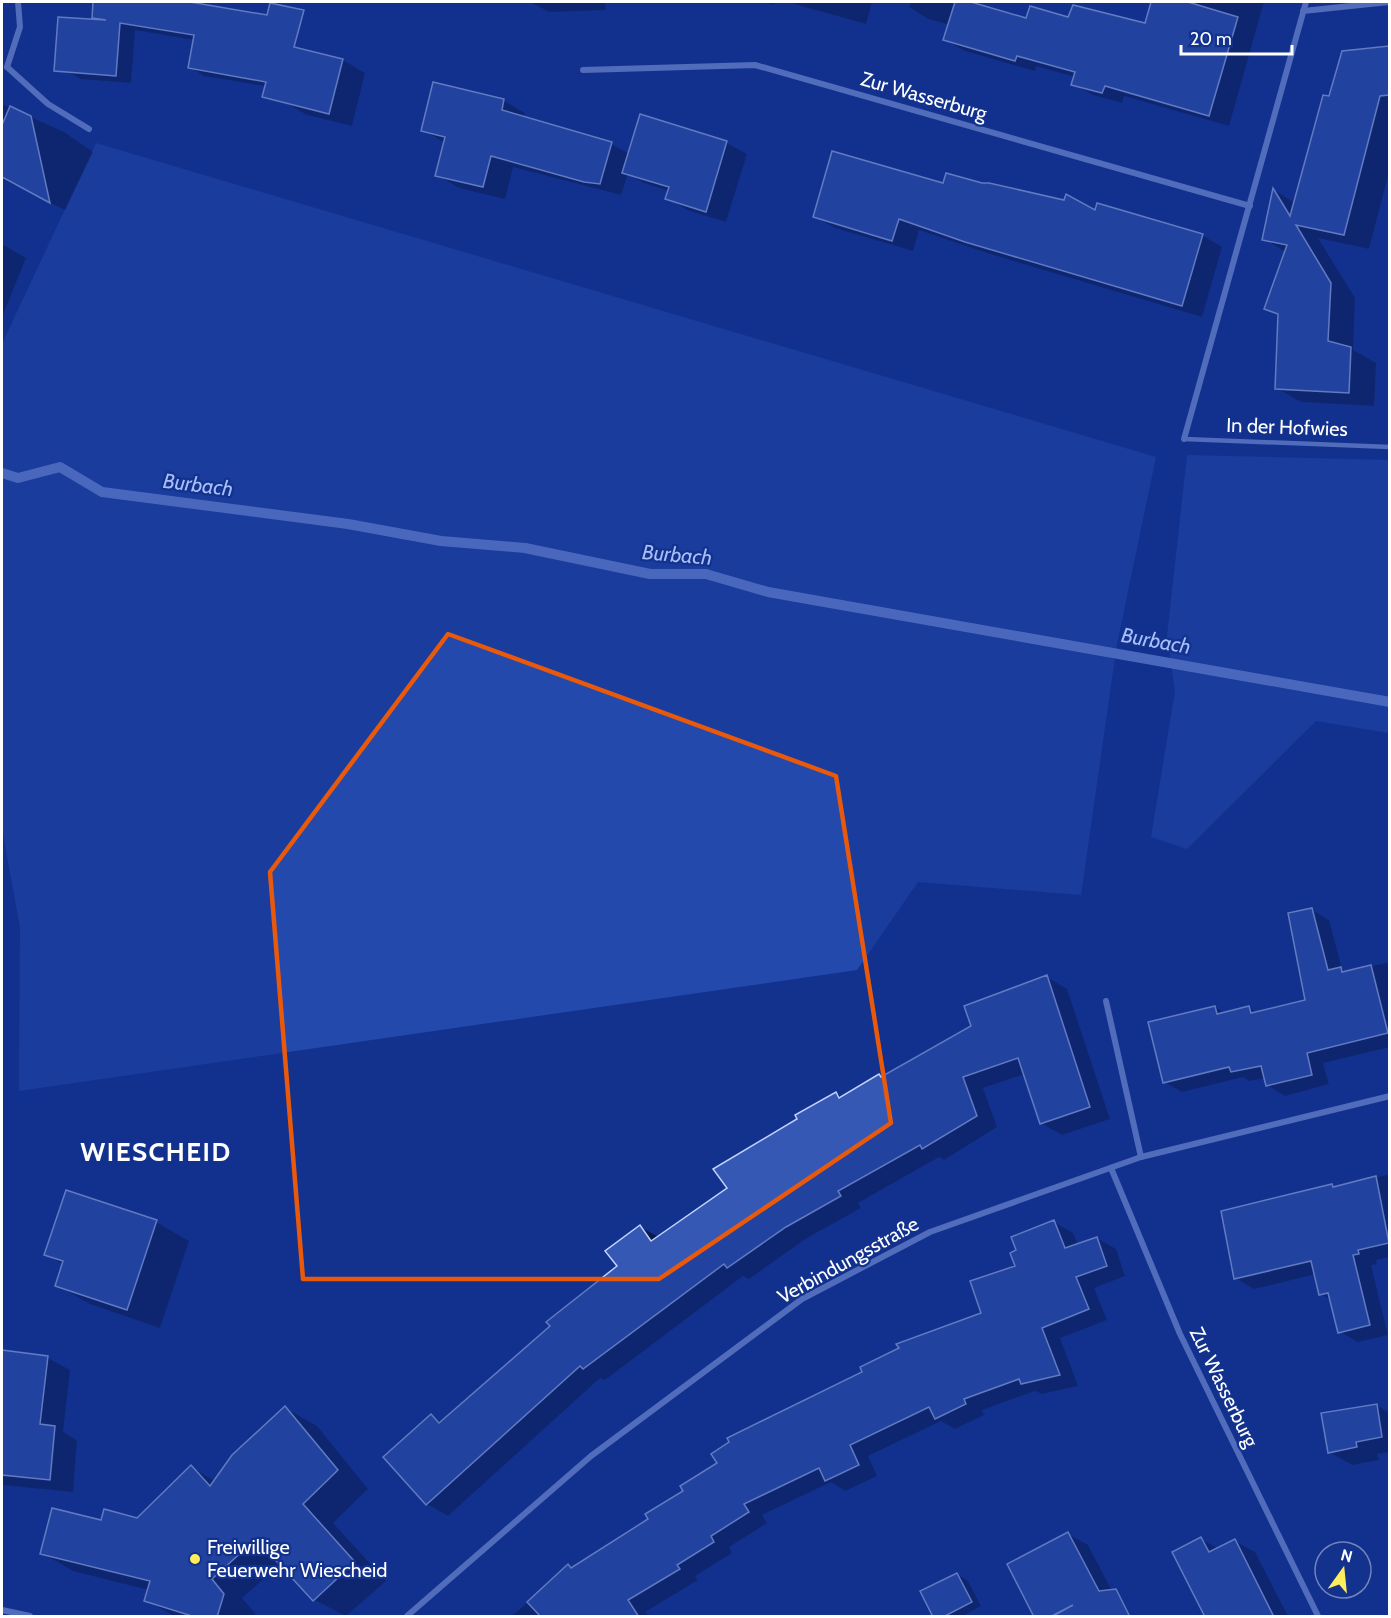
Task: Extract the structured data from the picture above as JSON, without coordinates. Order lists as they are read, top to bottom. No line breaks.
{"streets":{"street":["Zur Wasserburg","Verbindungsstraße"],"lane":["In der Hofwies"]},"crossings":[["Zur Wasserburg","Verbindungsstraße"]],"districts":["WIESCHEID"],"water":["Burbach"],"places":["Freiwillige Feuerwehr Wiescheid"],"scale_bar":"20 m","north":"top"}
